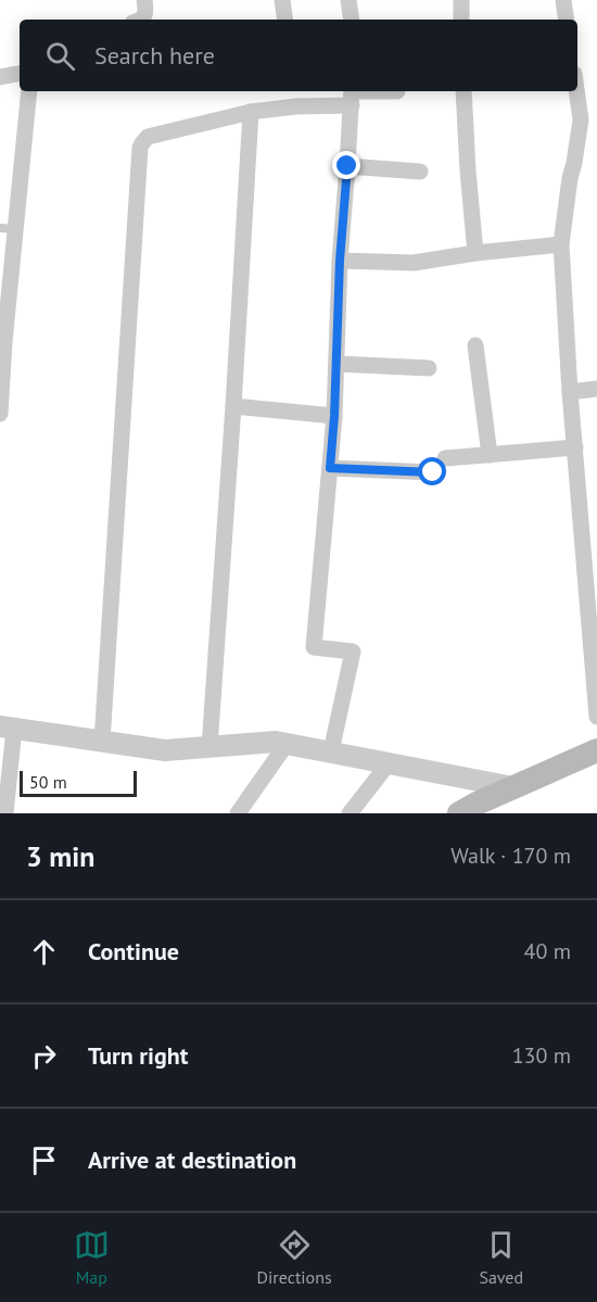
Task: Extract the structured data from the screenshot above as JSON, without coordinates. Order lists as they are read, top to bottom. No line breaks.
{"scale_bar":"50 m","page":{"search":"Search here","scale":"50 m","heading":["3 min","Walk · 170 m"],"list":[["Continue","40 m"],["Turn right","130 m"],"Arrive at destination"],"nav":["Map","Directions","Saved"]}}
